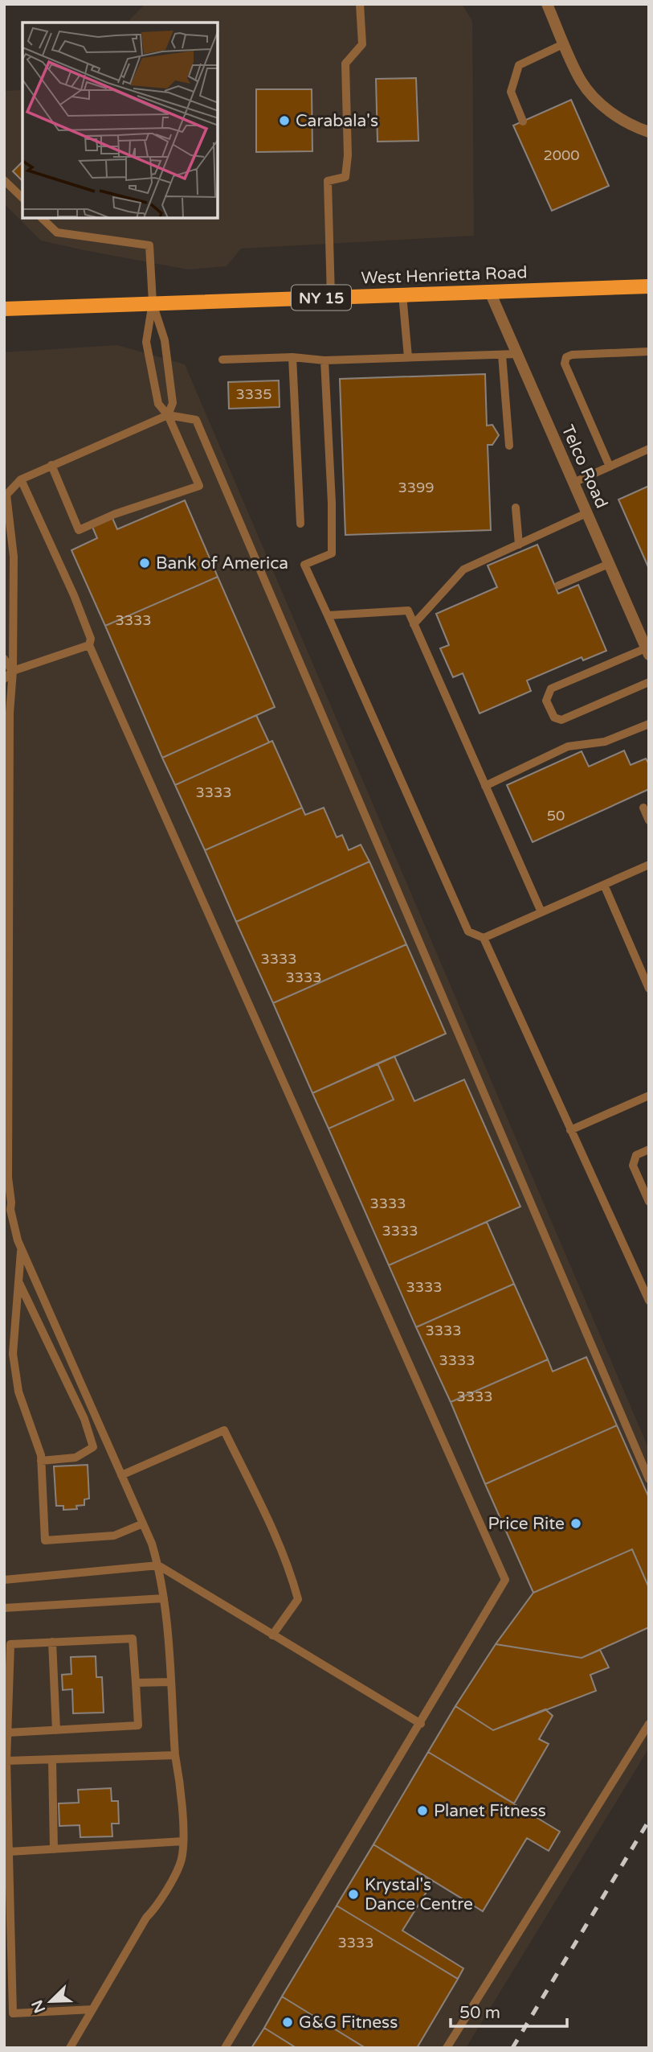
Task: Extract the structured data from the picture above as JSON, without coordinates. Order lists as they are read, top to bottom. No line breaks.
{"streets":{"main road":["West Henrietta Road","NY 15"],"street":["Telco Road"]},"crossings":[["West Henrietta Road","Telco Road"]],"places":["Carabala's","Bank of America","Price Rite","Planet Fitness","Krystal's Dance Centre","G&G Fitness"],"house_numbers":["2000","3335","3399","3333","3333","50","3333","3333","3333","3333","3333","3333","3333","3333","3333"],"scale_bar":"50 m","north":"bottom left"}
